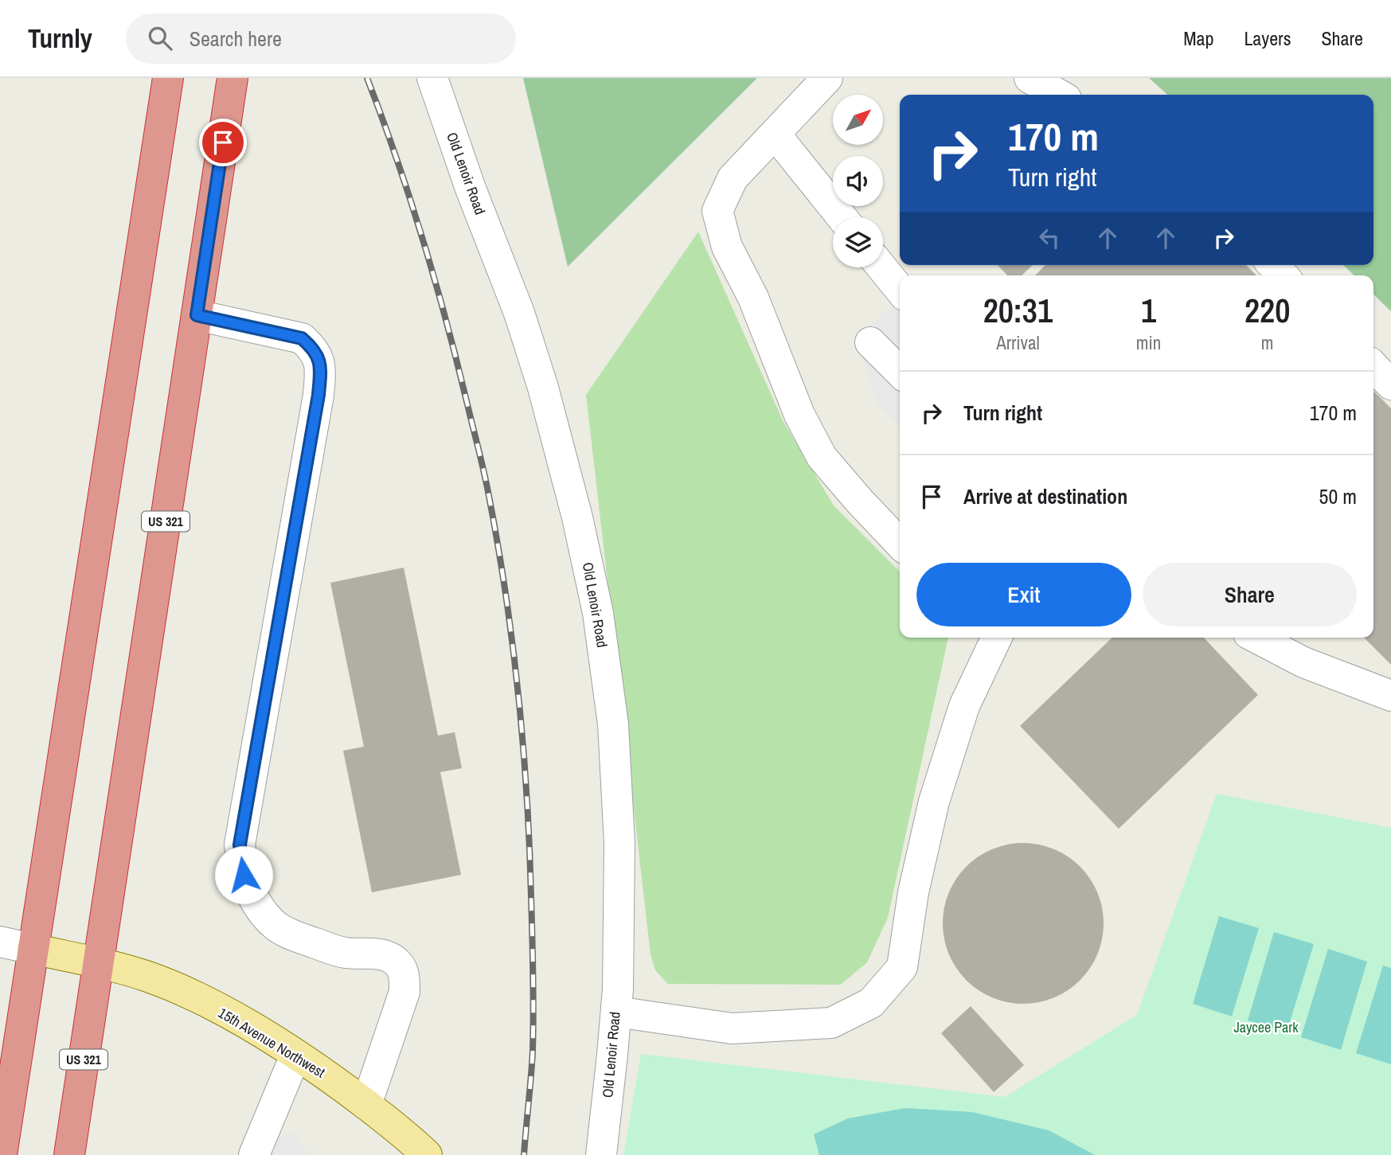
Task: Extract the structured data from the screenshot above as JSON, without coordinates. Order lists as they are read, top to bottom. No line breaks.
{"streets":{"highway":["US 321"],"main road":["15th Avenue Northwest"],"street":["Old Lenoir Road"]},"crossings":[["US 321","15th Avenue Northwest"]],"parks":["Jaycee Park"],"north":"top right","page":{"header":"Turnly","search":"Search here","nav":["Map","Layers","Share"],"turn":["170 m","Turn right"],"eta":["20:31","Arrival","1","min","220","m"],"list":[{"name":"Turn right","value":"170 m"},{"name":"Arrive at destination","value":"50 m"}],"buttons":["Exit","Share"]}}
